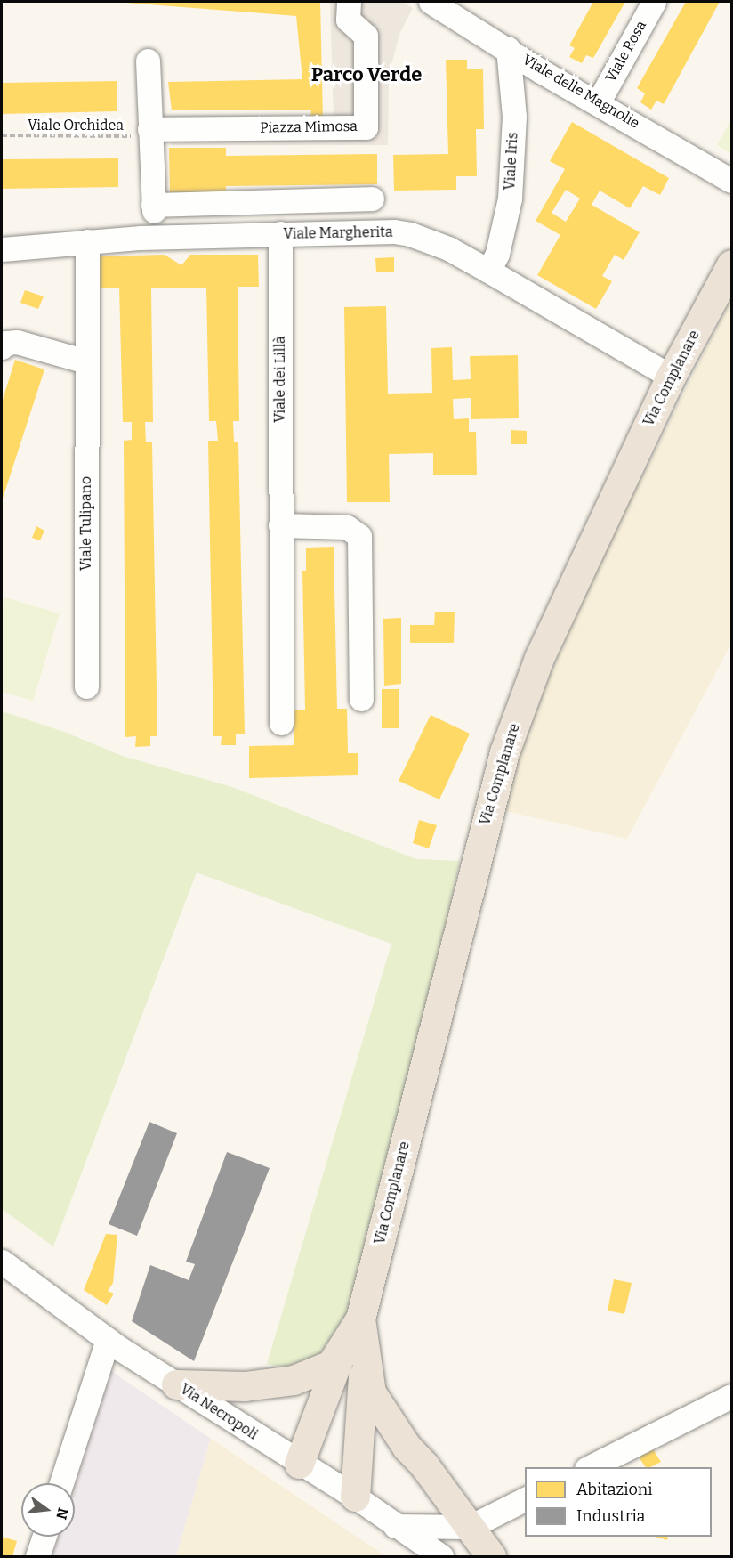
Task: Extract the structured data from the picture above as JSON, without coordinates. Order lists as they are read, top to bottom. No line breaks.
{"streets":{"main road":["Via Complanare"],"street":["Viale Rosa","Viale delle Magnolie","Piazza Mimosa","Viale Iris","Viale Margherita","Viale dei Lillà","Viale Tulipano","Via Necropoli"],"path":["Viale Orchidea"]},"crossings":[["Viale Rosa","Viale delle Magnolie"],["Viale delle Magnolie","Viale Iris"],["Viale Orchidea","Piazza Mimosa"],["Viale Iris","Viale Margherita"],["Viale Margherita","Via Complanare"],["Viale Margherita","Viale dei Lillà"],["Viale Margherita","Viale Tulipano"]],"districts":["Parco Verde"],"legend":["Abitazioni","Industria"],"north":"right"}
